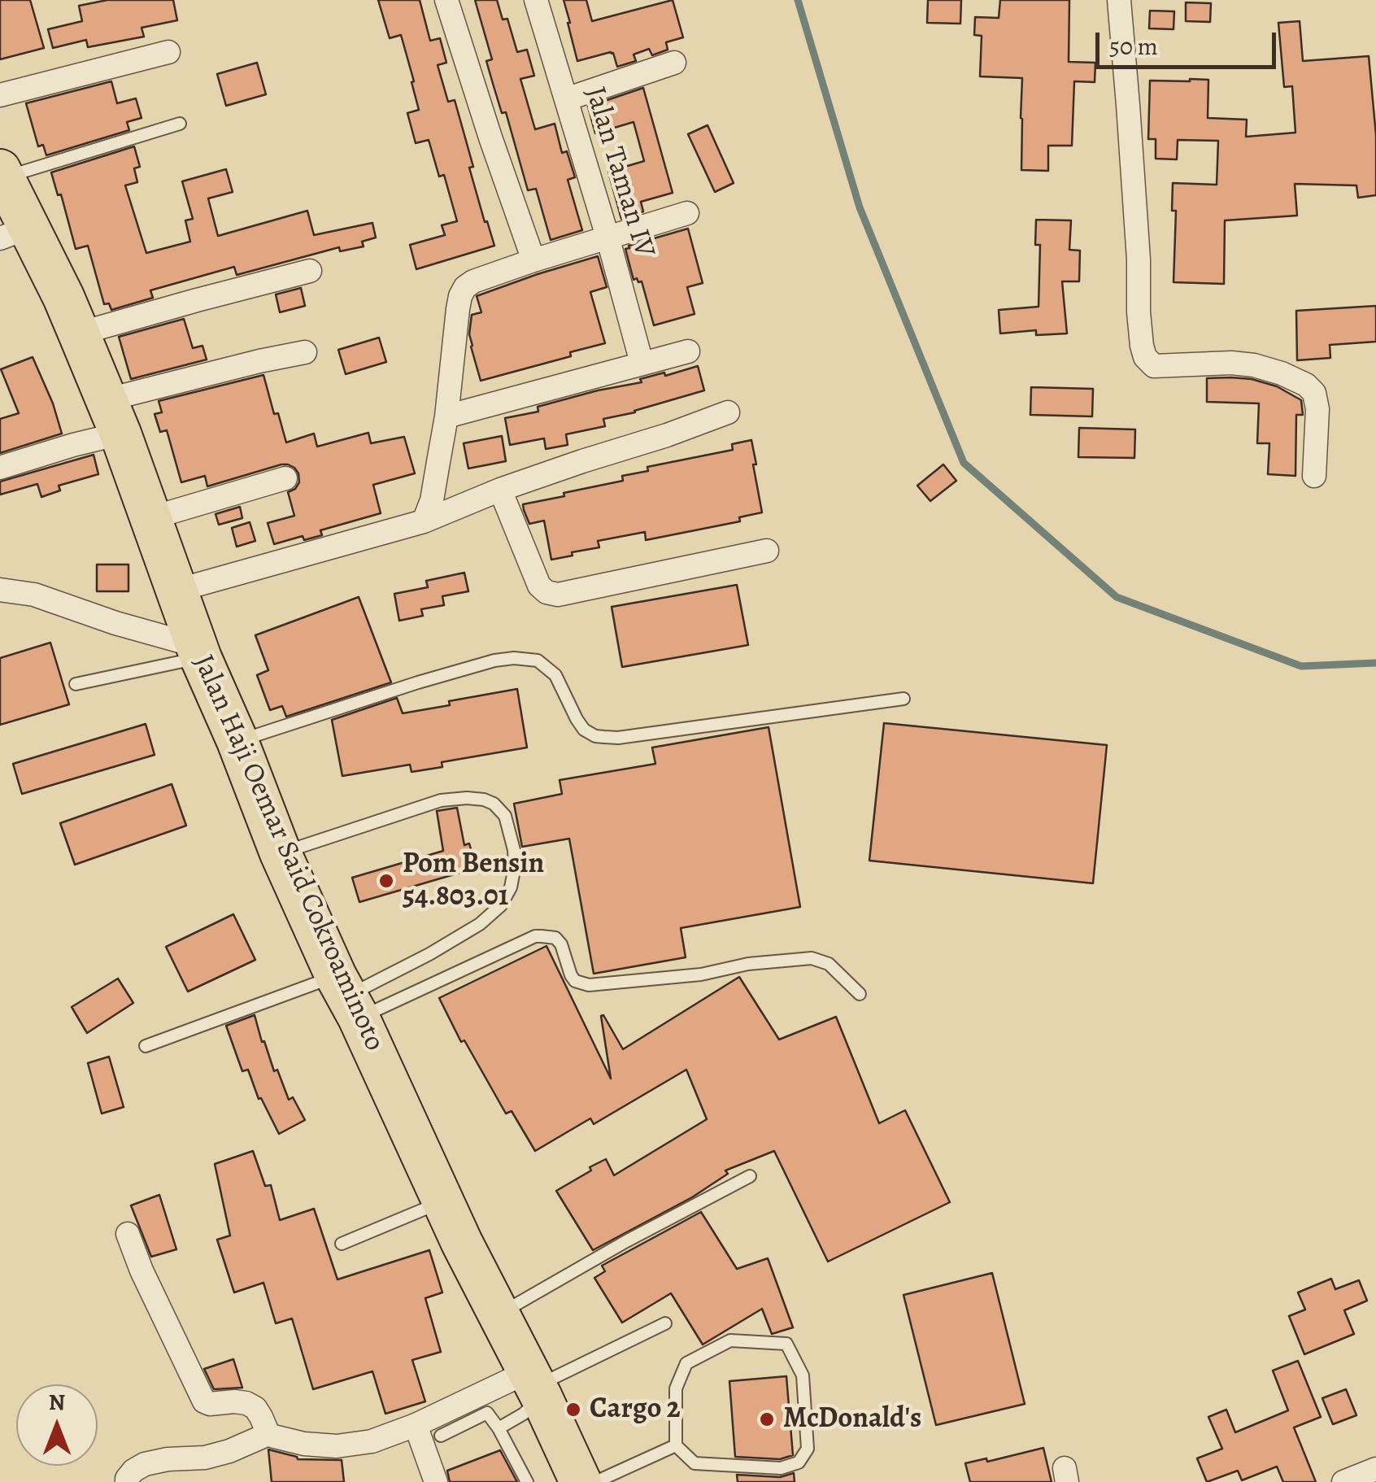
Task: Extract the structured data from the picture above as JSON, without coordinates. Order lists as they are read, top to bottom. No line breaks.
{"streets":{"highway":["Jalan Haji Oemar Said Cokroaminoto"],"street":["Jalan Taman IV"]},"places":["Pom Bensin 54.803.01","Cargo 2","McDonald's"],"scale_bar":"50 m","north":"top"}
